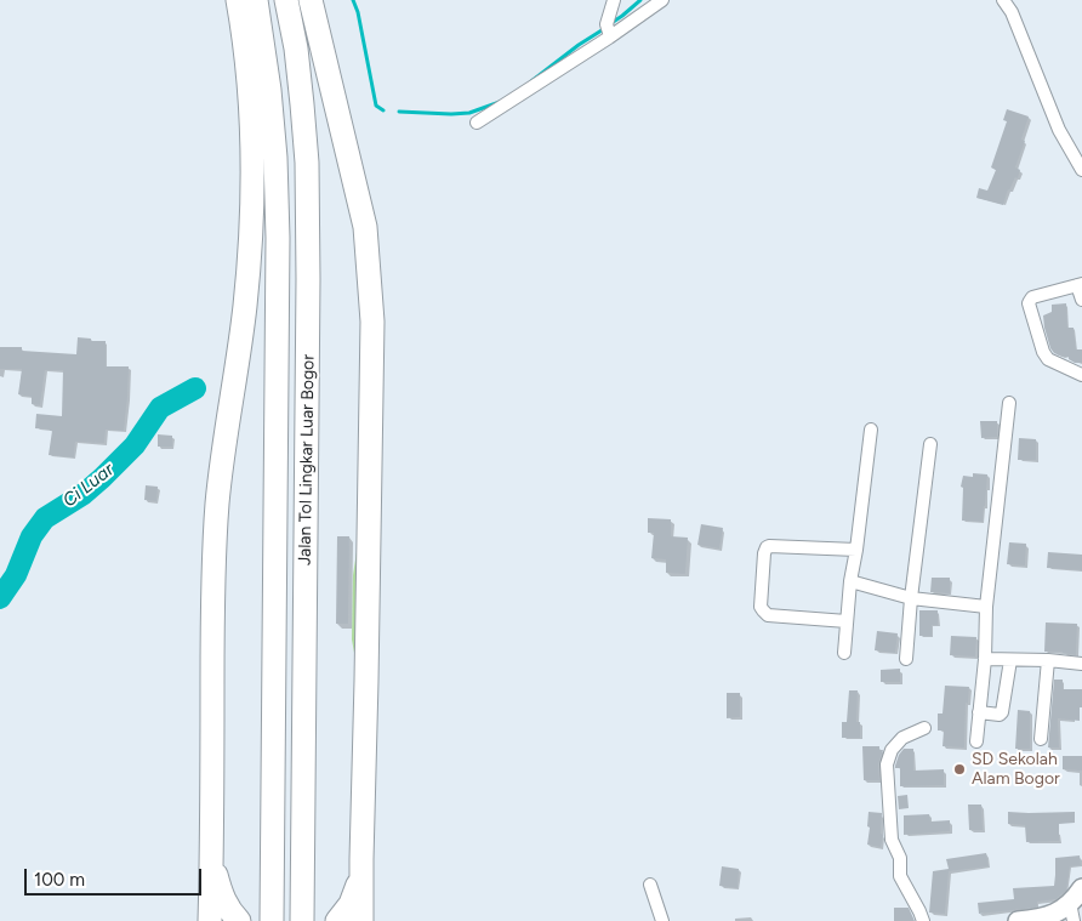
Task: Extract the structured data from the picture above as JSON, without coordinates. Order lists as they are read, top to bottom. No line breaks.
{"streets":{"highway":["Jalan Tol Lingkar Luar Bogor"]},"water":["Ci Luar"],"places":["SD Sekolah Alam Bogor"],"scale_bar":"100 m"}
